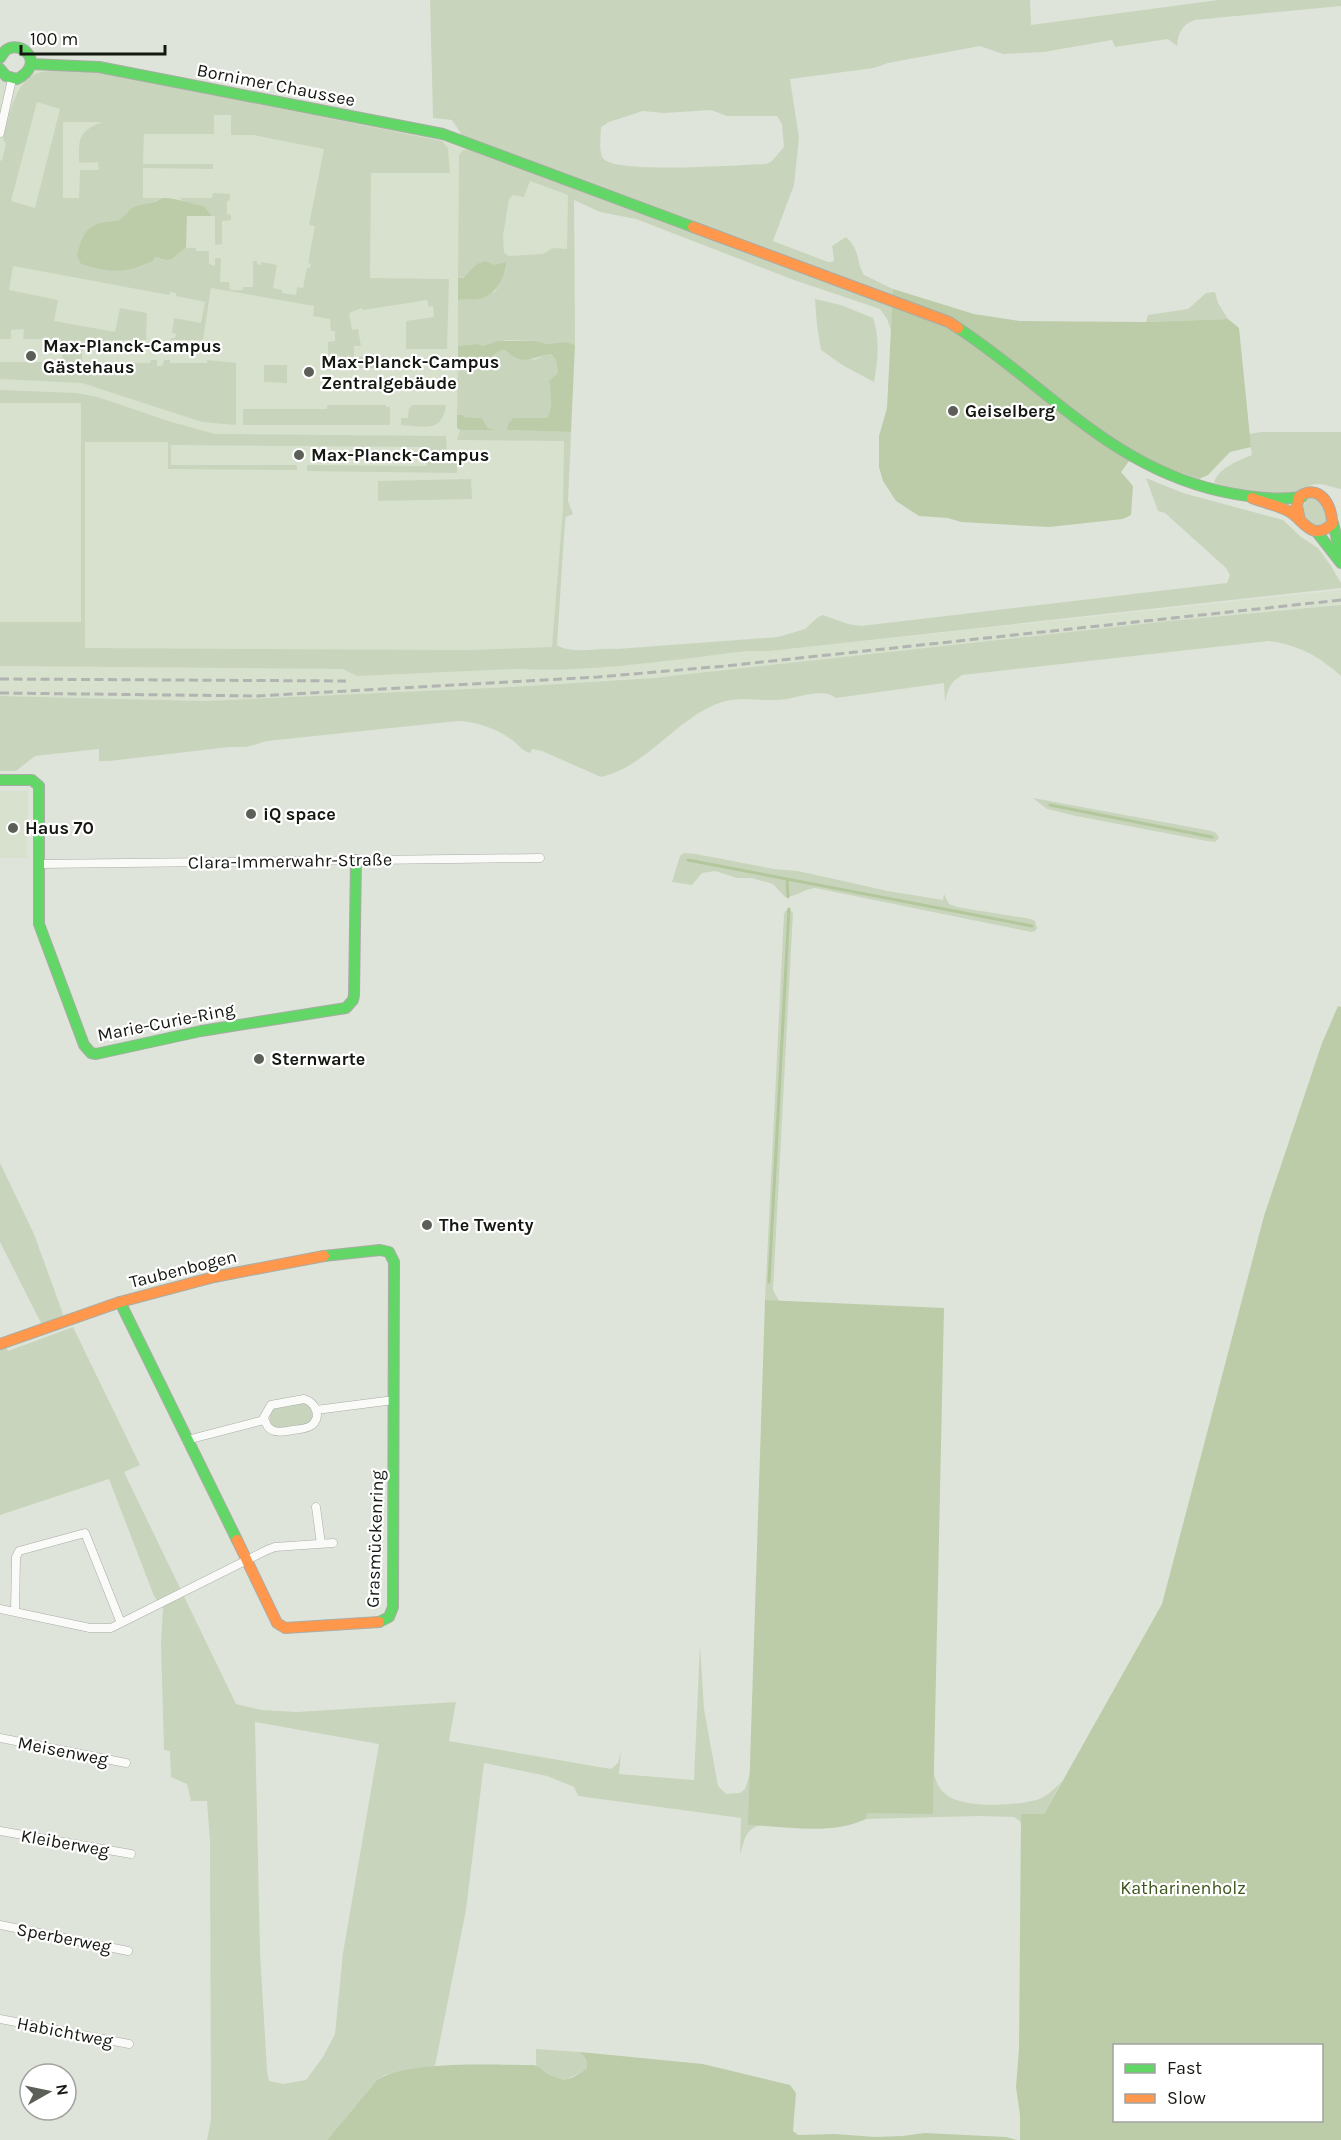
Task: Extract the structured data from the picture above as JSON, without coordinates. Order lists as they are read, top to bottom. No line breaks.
{"streets":{"street":["Bornimer Chaussee","Clara-Immerwahr-Straße","Marie-Curie-Ring","Taubenbogen","Grasmückenring","Meisenweg","Kleiberweg","Sperberweg","Habichtweg"]},"crossings":[["Clara-Immerwahr-Straße","Marie-Curie-Ring"],["Taubenbogen","Grasmückenring"]],"parks":["Katharinenholz"],"places":["Max-Planck-Campus Gästehaus","Max-Planck-Campus Zentralgebäude","Geiselberg","Max-Planck-Campus","iQ space","Haus 70","Sternwarte","The Twenty"],"legend":["Fast","Slow"],"scale_bar":"100 m","north":"right"}
